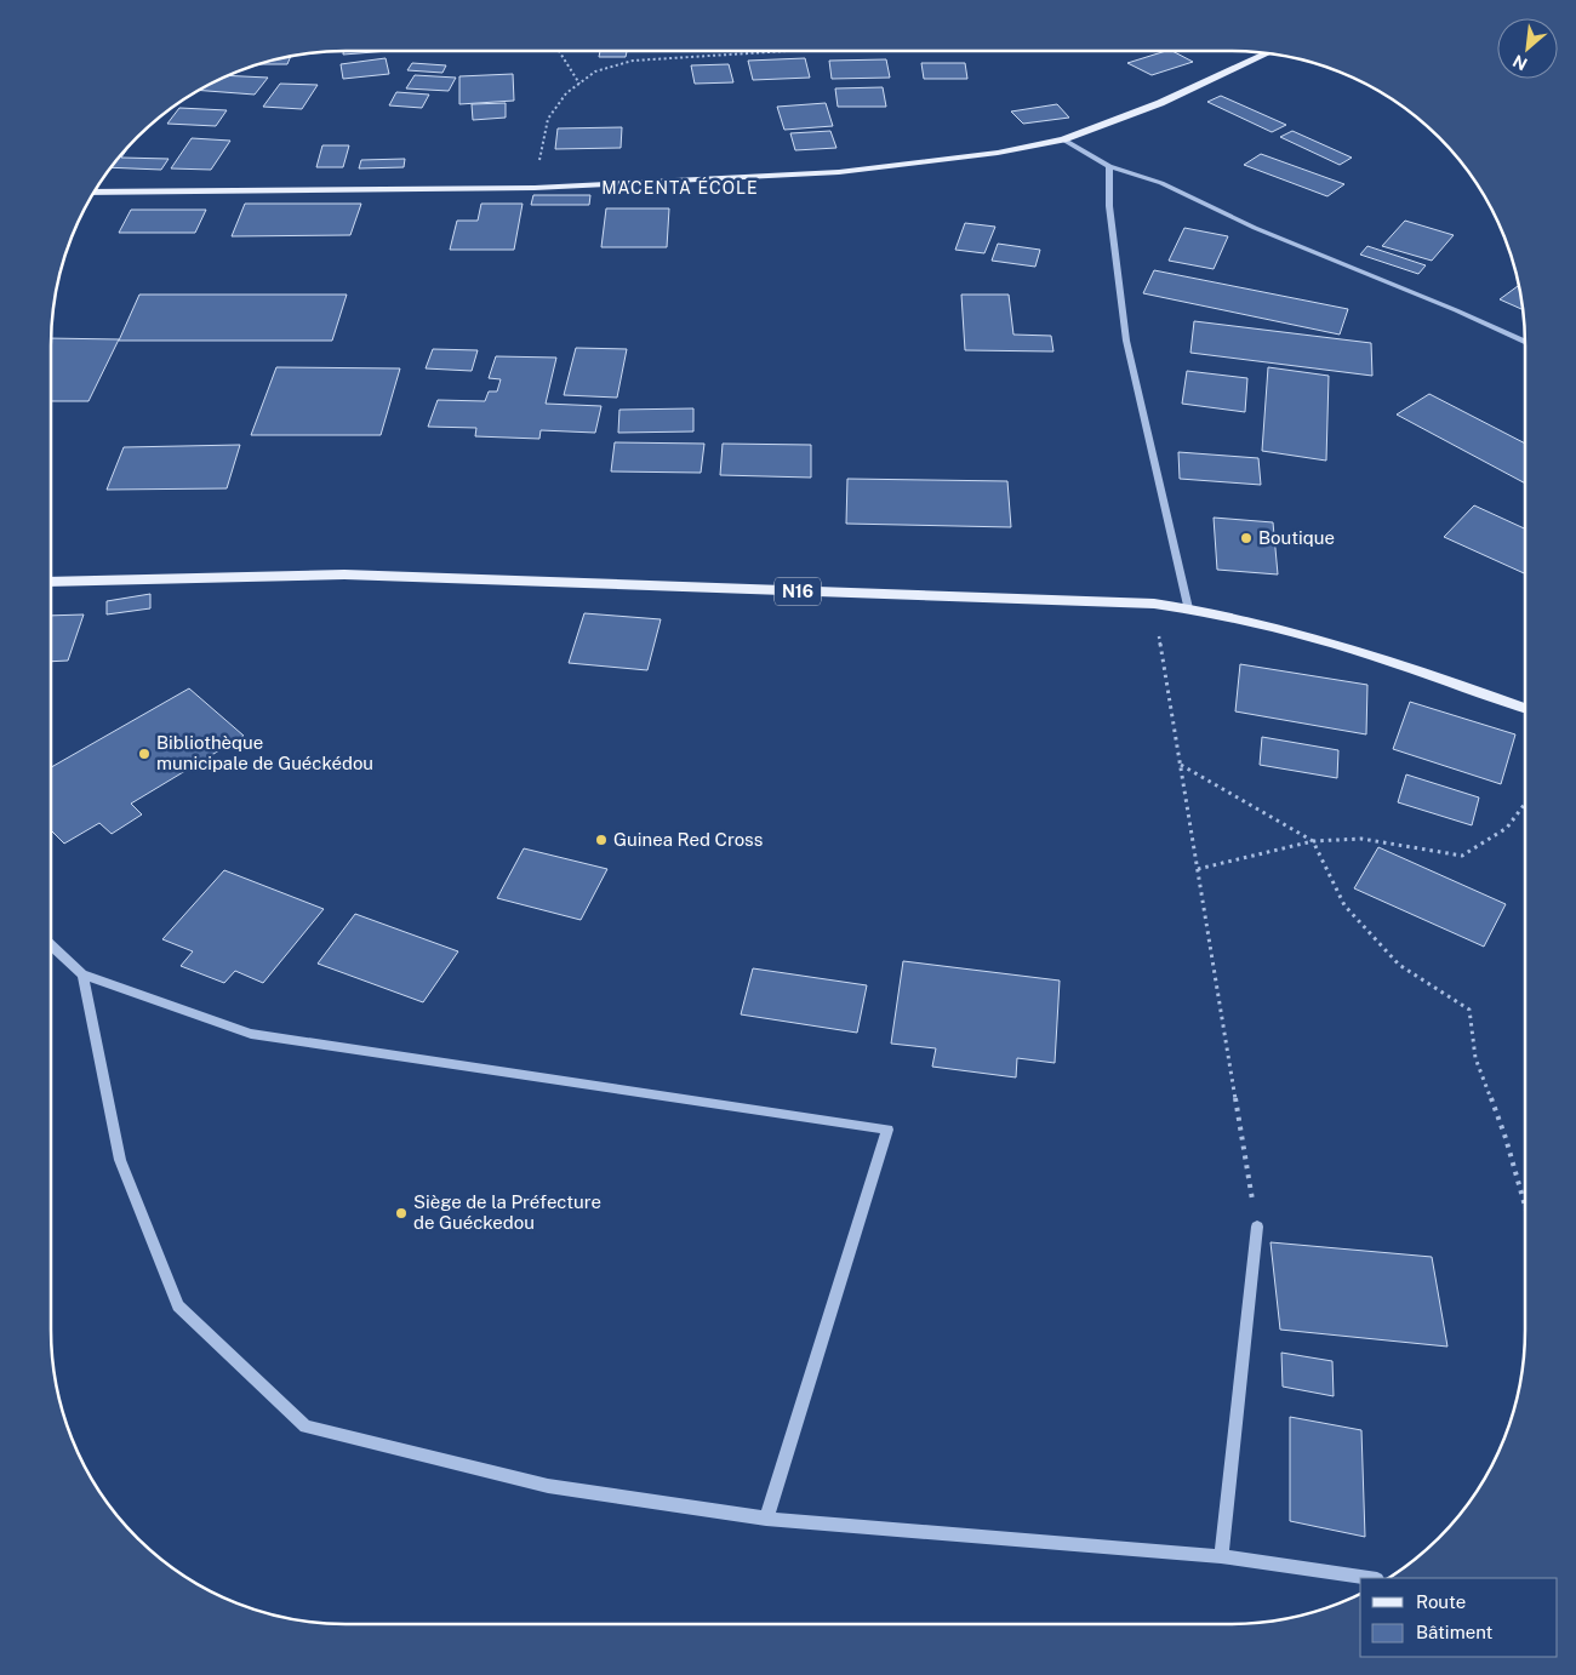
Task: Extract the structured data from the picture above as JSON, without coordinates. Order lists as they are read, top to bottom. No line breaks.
{"streets":{"main road":["N16"]},"districts":["MACENTA ÉCOLE"],"places":["Boutique","Bibliothèque municipale de Guéckédou","Guinea Red Cross","Siège de la Préfecture de Guéckedou"],"legend":["Route","Bâtiment"],"north":"bottom left"}
